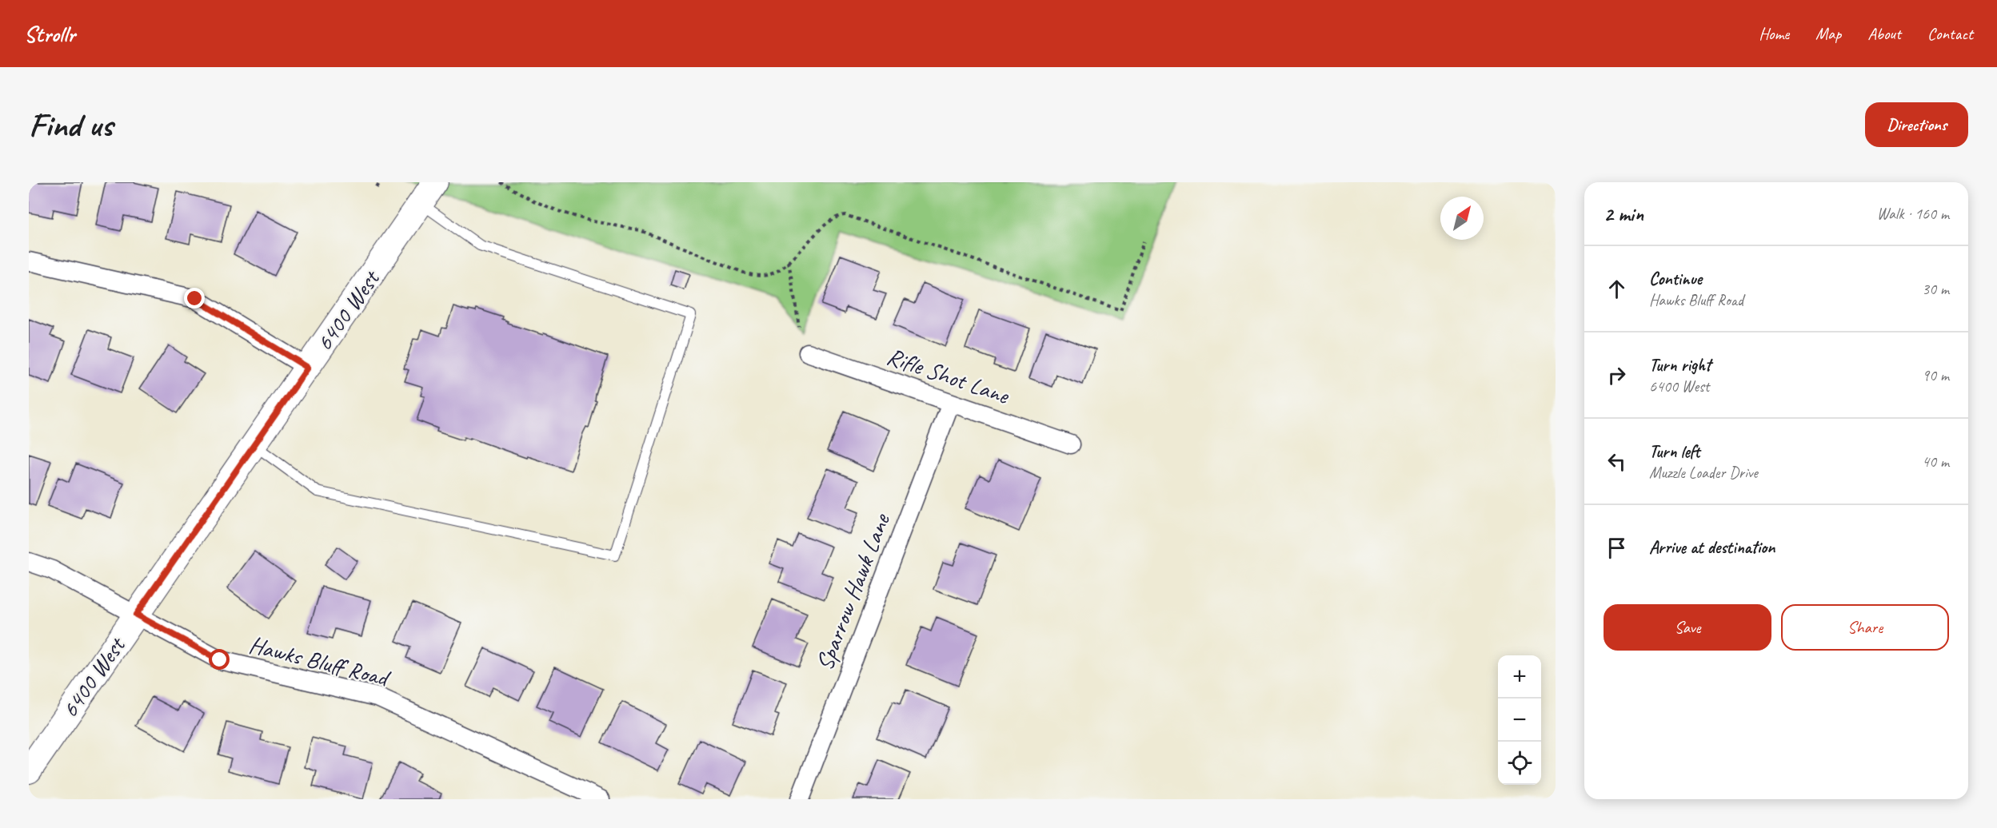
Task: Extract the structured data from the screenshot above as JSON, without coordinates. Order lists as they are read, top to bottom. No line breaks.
{"streets":{"street":["6400 West","Rifle Shot Lane","Sparrow Hawk Lane","Hawks Bluff Road"]},"crossings":[["6400 West","Hawks Bluff Road"],["Rifle Shot Lane","Sparrow Hawk Lane"]],"north":"top right","page":{"header":"Strollr","nav":["Home","Map","About","Contact"],"buttons":["Directions",["Save","Share"]],"title":"Find us","heading":["2 min","Walk · 160 m"],"list":[["Continue","Hawks Bluff Road","30 m"],["Turn right","6400 West","90 m"],["Turn left","Muzzle Loader Drive","40 m"],"Arrive at destination"],"map_buttons":["+","−"]}}
